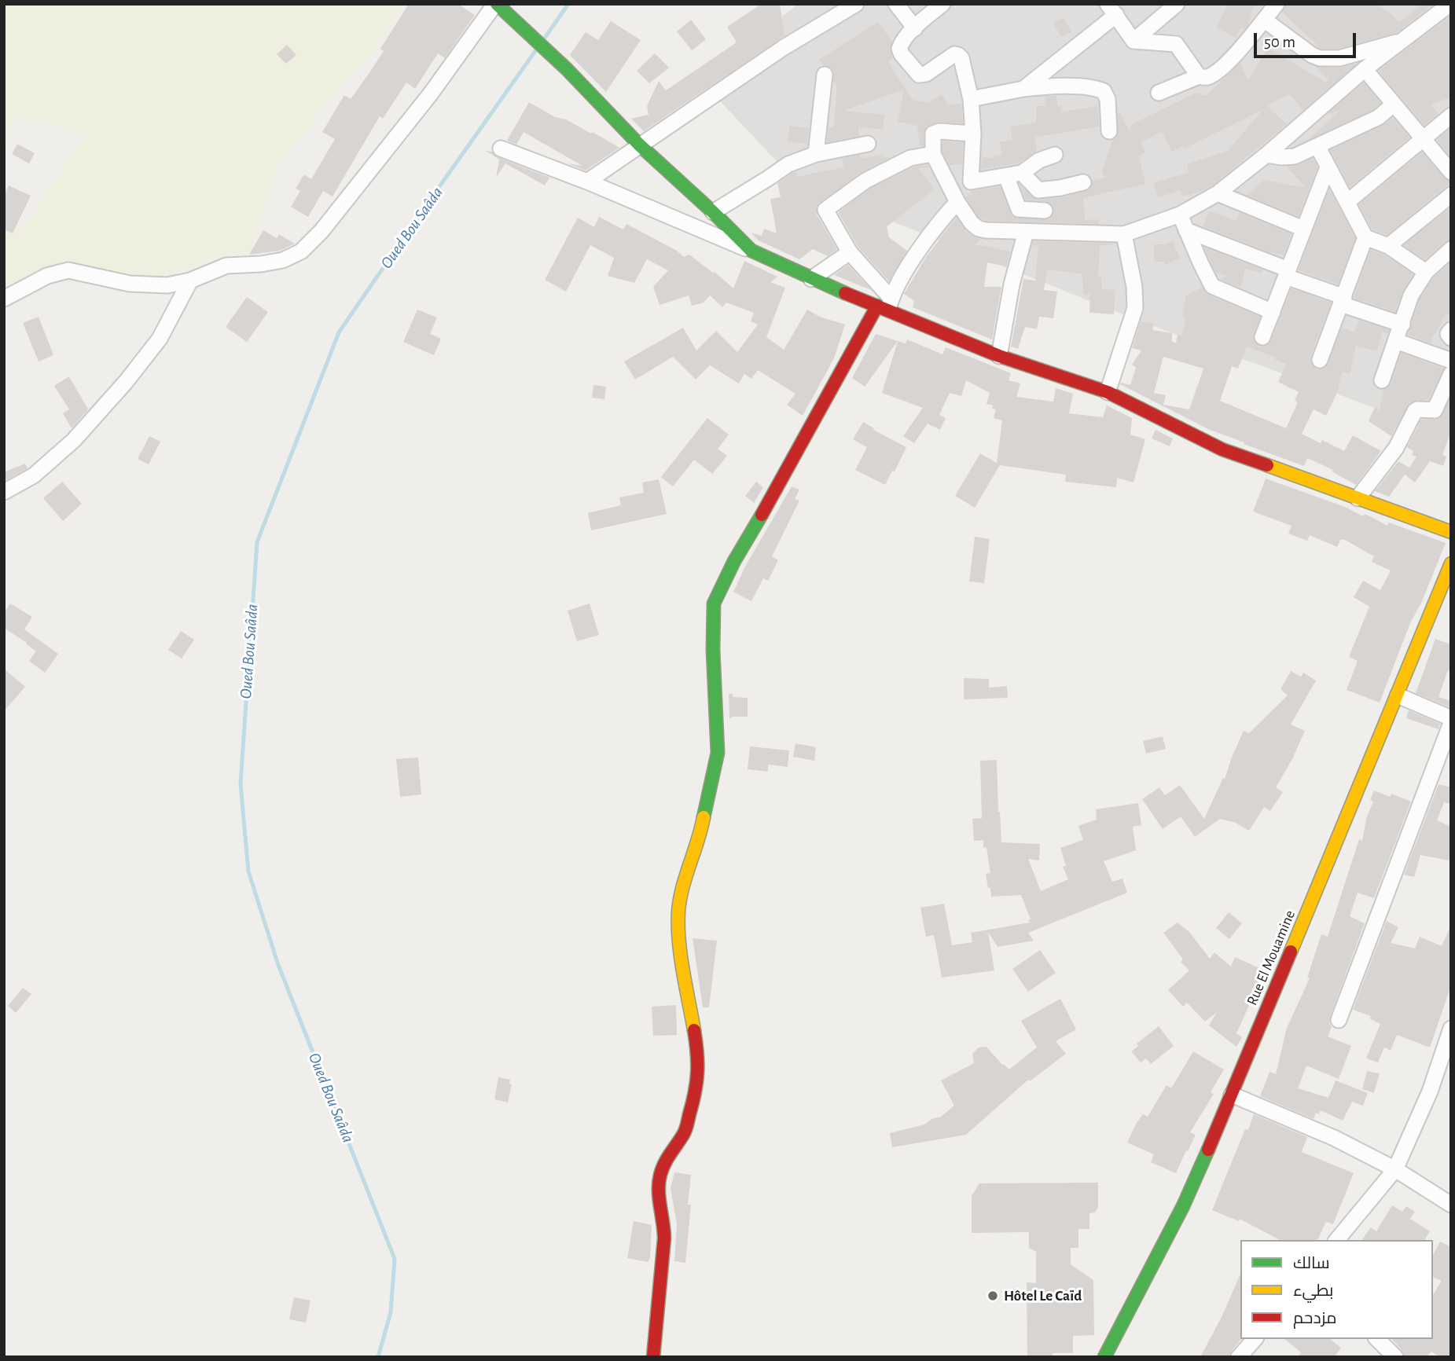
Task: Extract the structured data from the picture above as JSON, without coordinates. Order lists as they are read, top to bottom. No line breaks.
{"streets":{"main road":["Rue El Mouamine"]},"water":["Oued Bou Saâda"],"places":["Hôtel Le Caïd"],"legend":["سالك","بطيء","مزدحم"],"scale_bar":"50 m"}
